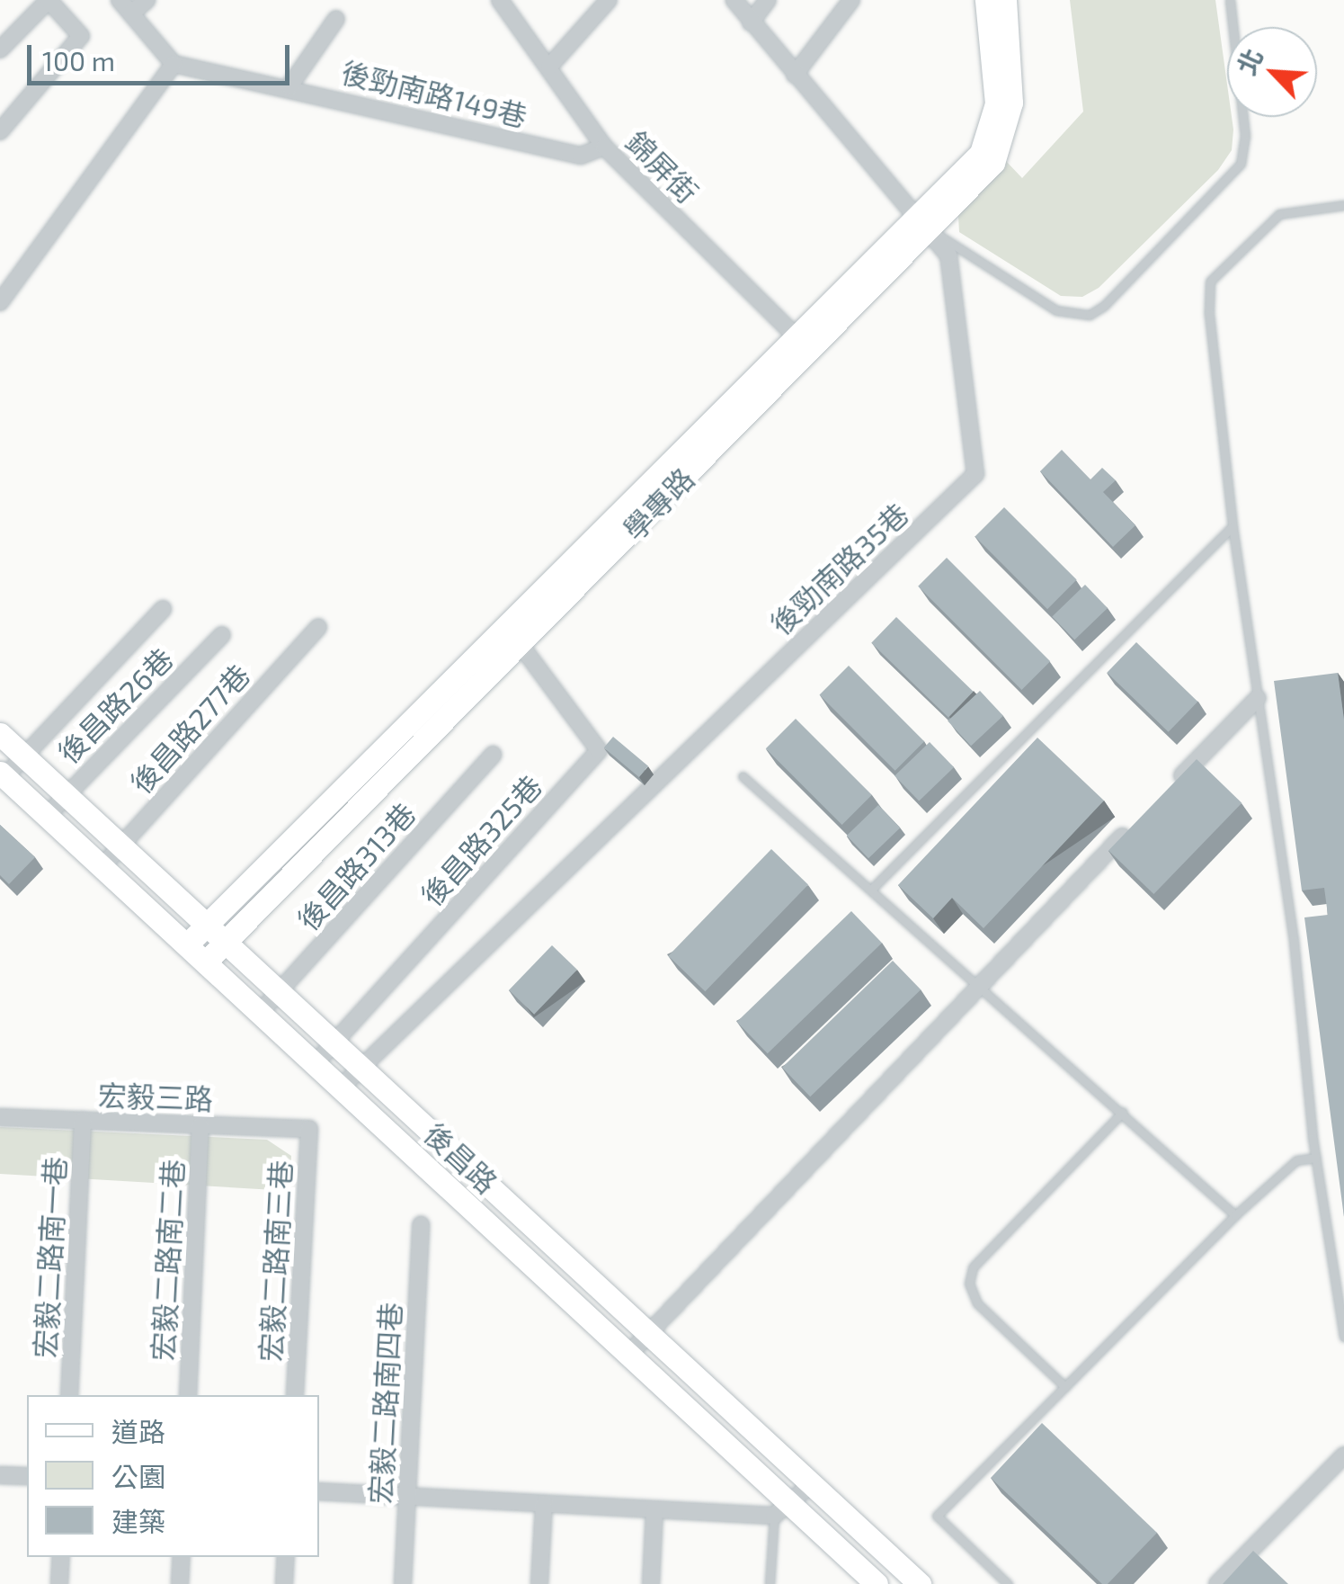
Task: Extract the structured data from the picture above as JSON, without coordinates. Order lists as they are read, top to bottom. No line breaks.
{"streets":{"street":["後勁南路149巷","錦屏街","學專路","後勁南路35巷","後昌路26巷","後昌路277巷","後昌路325巷","後昌路313巷","宏毅三路","後昌路","宏毅二路南一巷","宏毅二路南二巷","宏毅二路南三巷","宏毅二路南四巷"]},"crossings":[["後勁南路149巷","錦屏街"],["錦屏街","學專路"],["學專路","後勁南路35巷"],["學專路","後昌路325巷"],["學專路","後昌路"],["後勁南路35巷","後昌路"],["後昌路26巷","後昌路"],["後昌路277巷","後昌路"],["後昌路325巷","後昌路"],["後昌路313巷","後昌路"],["宏毅三路","宏毅二路南一巷"],["宏毅三路","宏毅二路南二巷"],["宏毅三路","宏毅二路南三巷"]],"legend":["道路","公園","建築"],"scale_bar":"100 m","north":"top left"}
